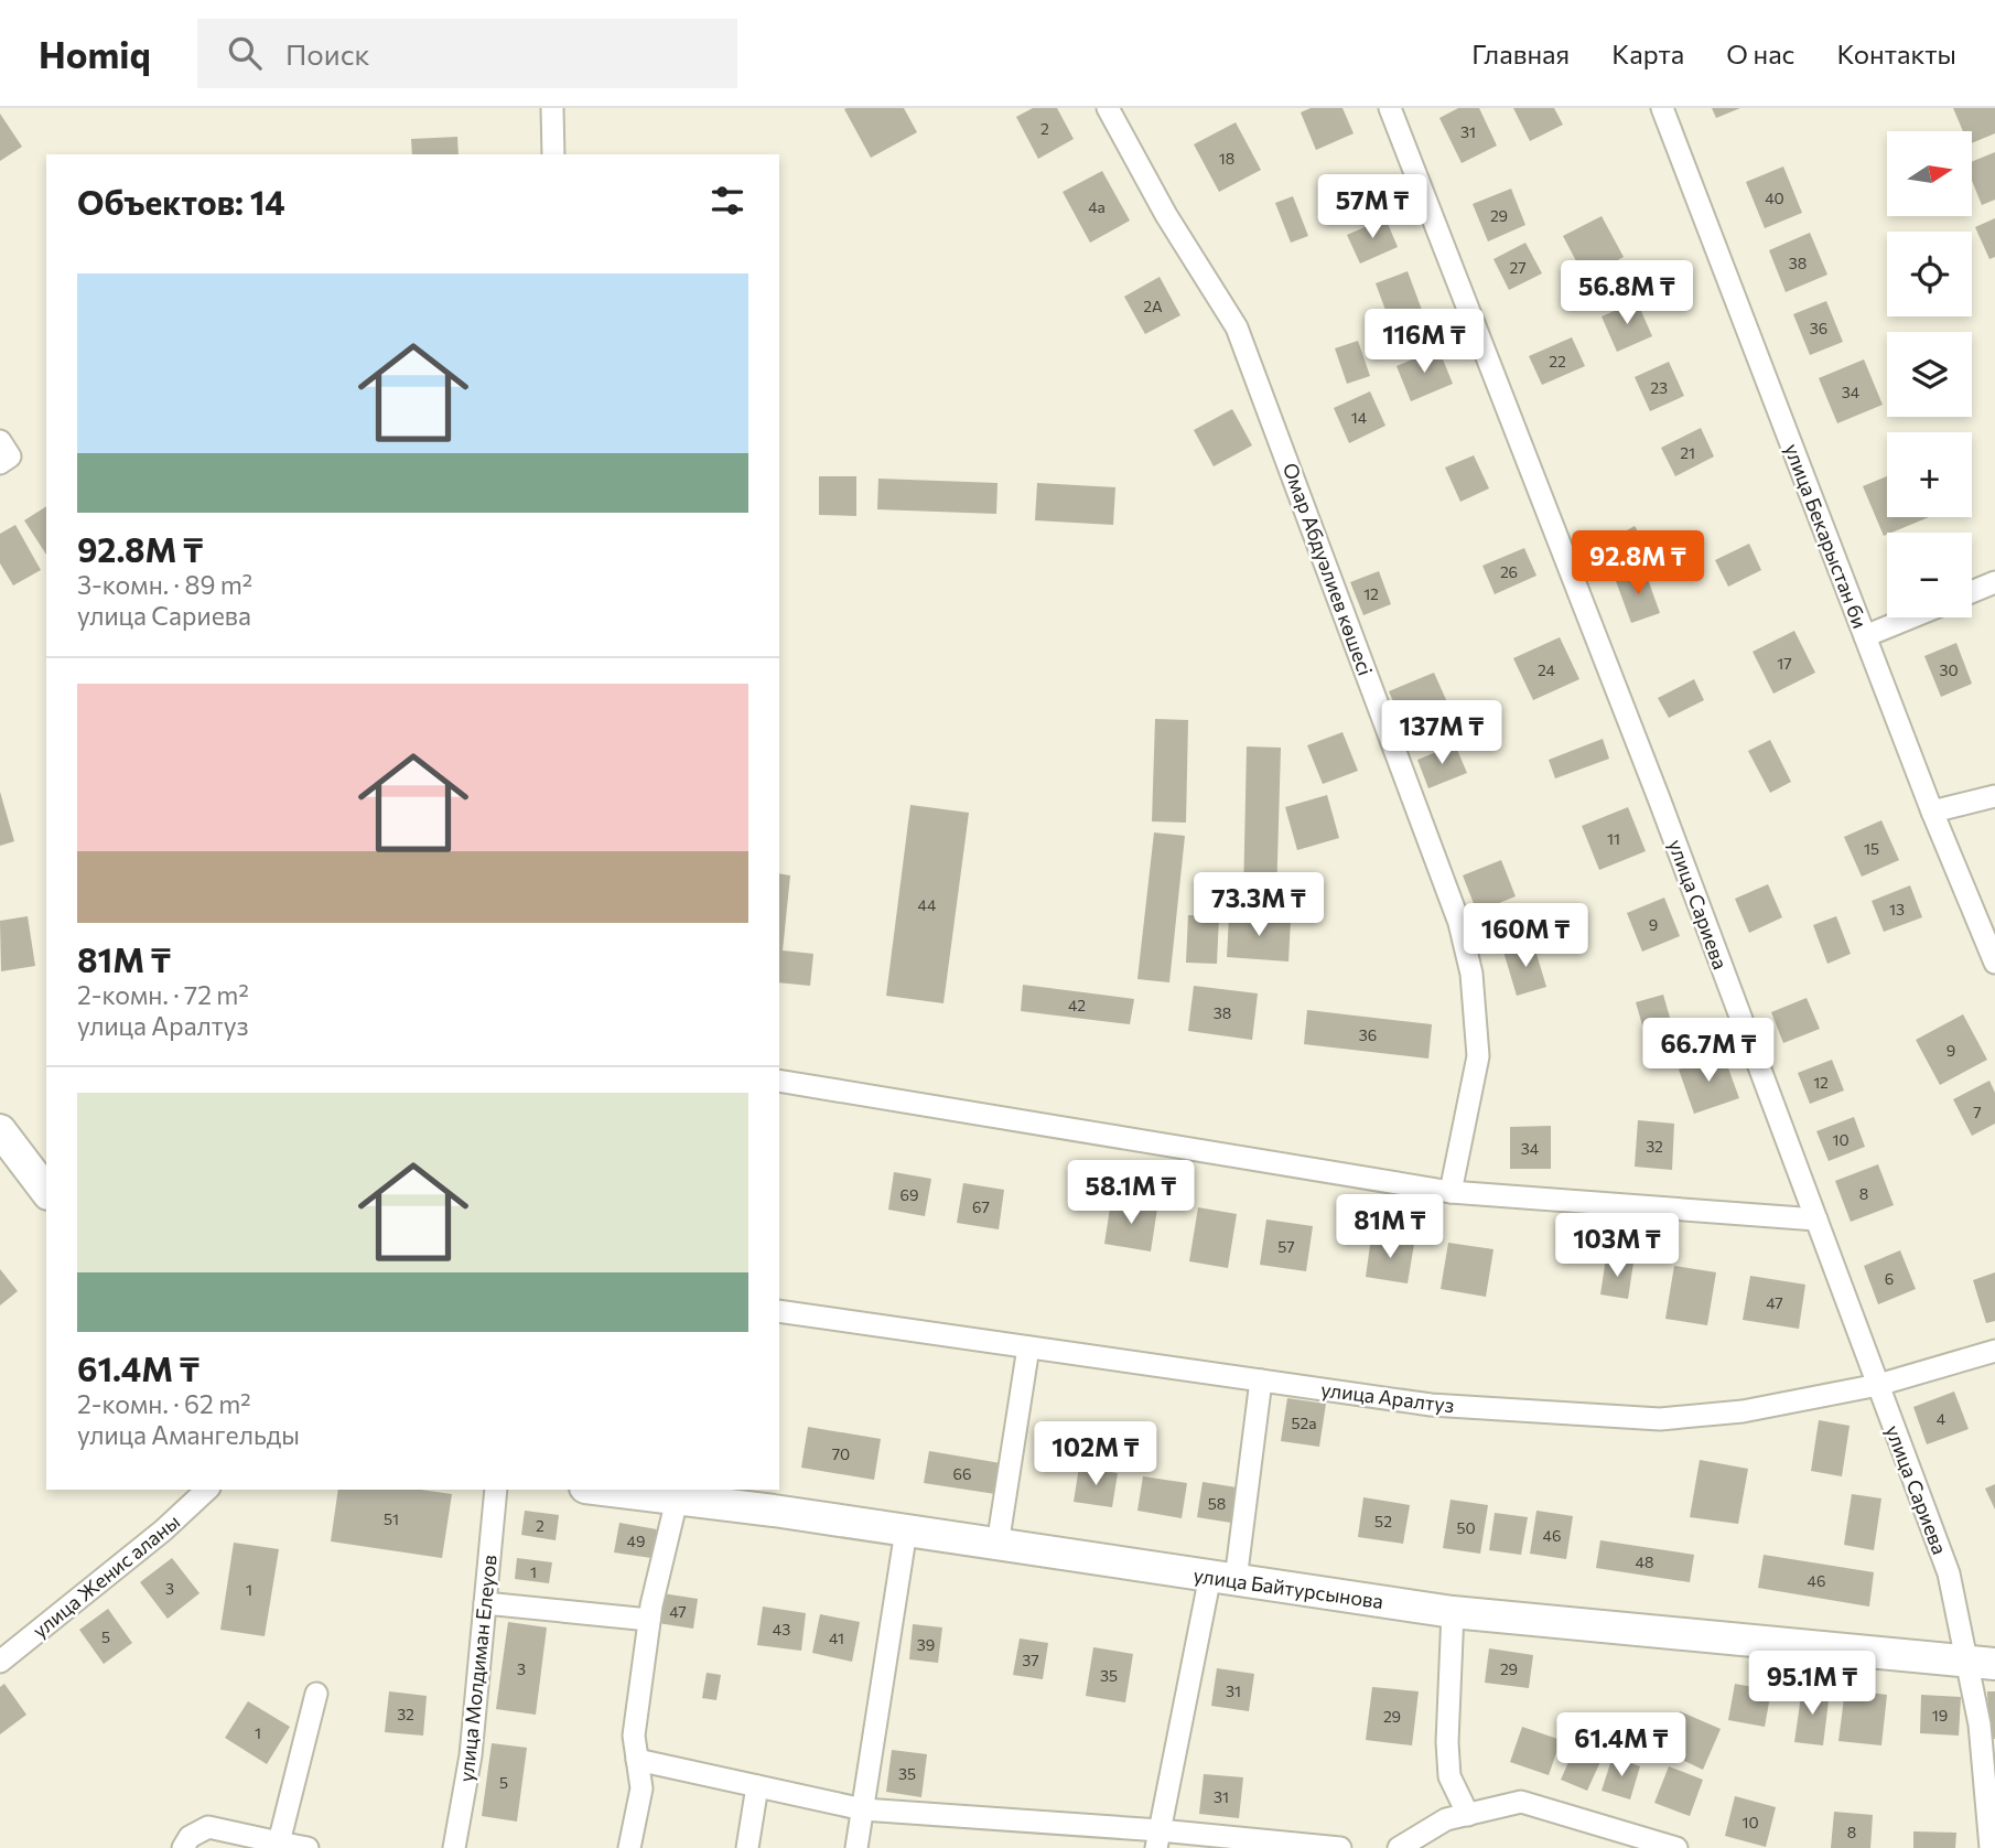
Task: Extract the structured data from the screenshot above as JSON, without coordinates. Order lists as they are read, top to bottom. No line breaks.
{"streets":{"street":["улица Бекарыстан би","Омар Абдуәлиев көшесі","улица Сариева","улица Аралтуз","улица Женис аланы","улица Байтурсынова","улица Молдиман Елеуов"]},"crossings":[["улица Сариева","улица Аралтуз"],["улица Сариева","улица Байтурсынова"]],"house_numbers":["2","31","18","40","4а","29","38","27","2А","36","22","23","34","14","21","26","12","17","24","30","11","15","44","13","9","42","38","36","9","12","7","10","32","34","8","69","67","57","6","47","4","52а","70","66","58","51","52","2","50","46","49","48","1","46","3","1","47","43","5","41","39","37","3","29","35","31","32","19","29","1","35","5","31","10","8"],"north":"right","page":{"header":"Homiq","search":"Поиск","nav":["Главная","Карта","О нас","Контакты"],"map_buttons":["+","−"],"heading":"Объектов: 14","price":["57M ₸","56.8M ₸","116M ₸","92.8M ₸","137M ₸","73.3M ₸","160M ₸","66.7M ₸","58.1M ₸","81M ₸","103M ₸","102M ₸","95.1M ₸","61.4M ₸"],"list":[{"name":"92.8M ₸","note":"3-комн. · 89 m² · улица Сариева"},{"name":"81M ₸","note":"2-комн. · 72 m² · улица Аралтуз"},{"name":"61.4M ₸","note":"2-комн. · 62 m² · улица Амангельды"}]}}
